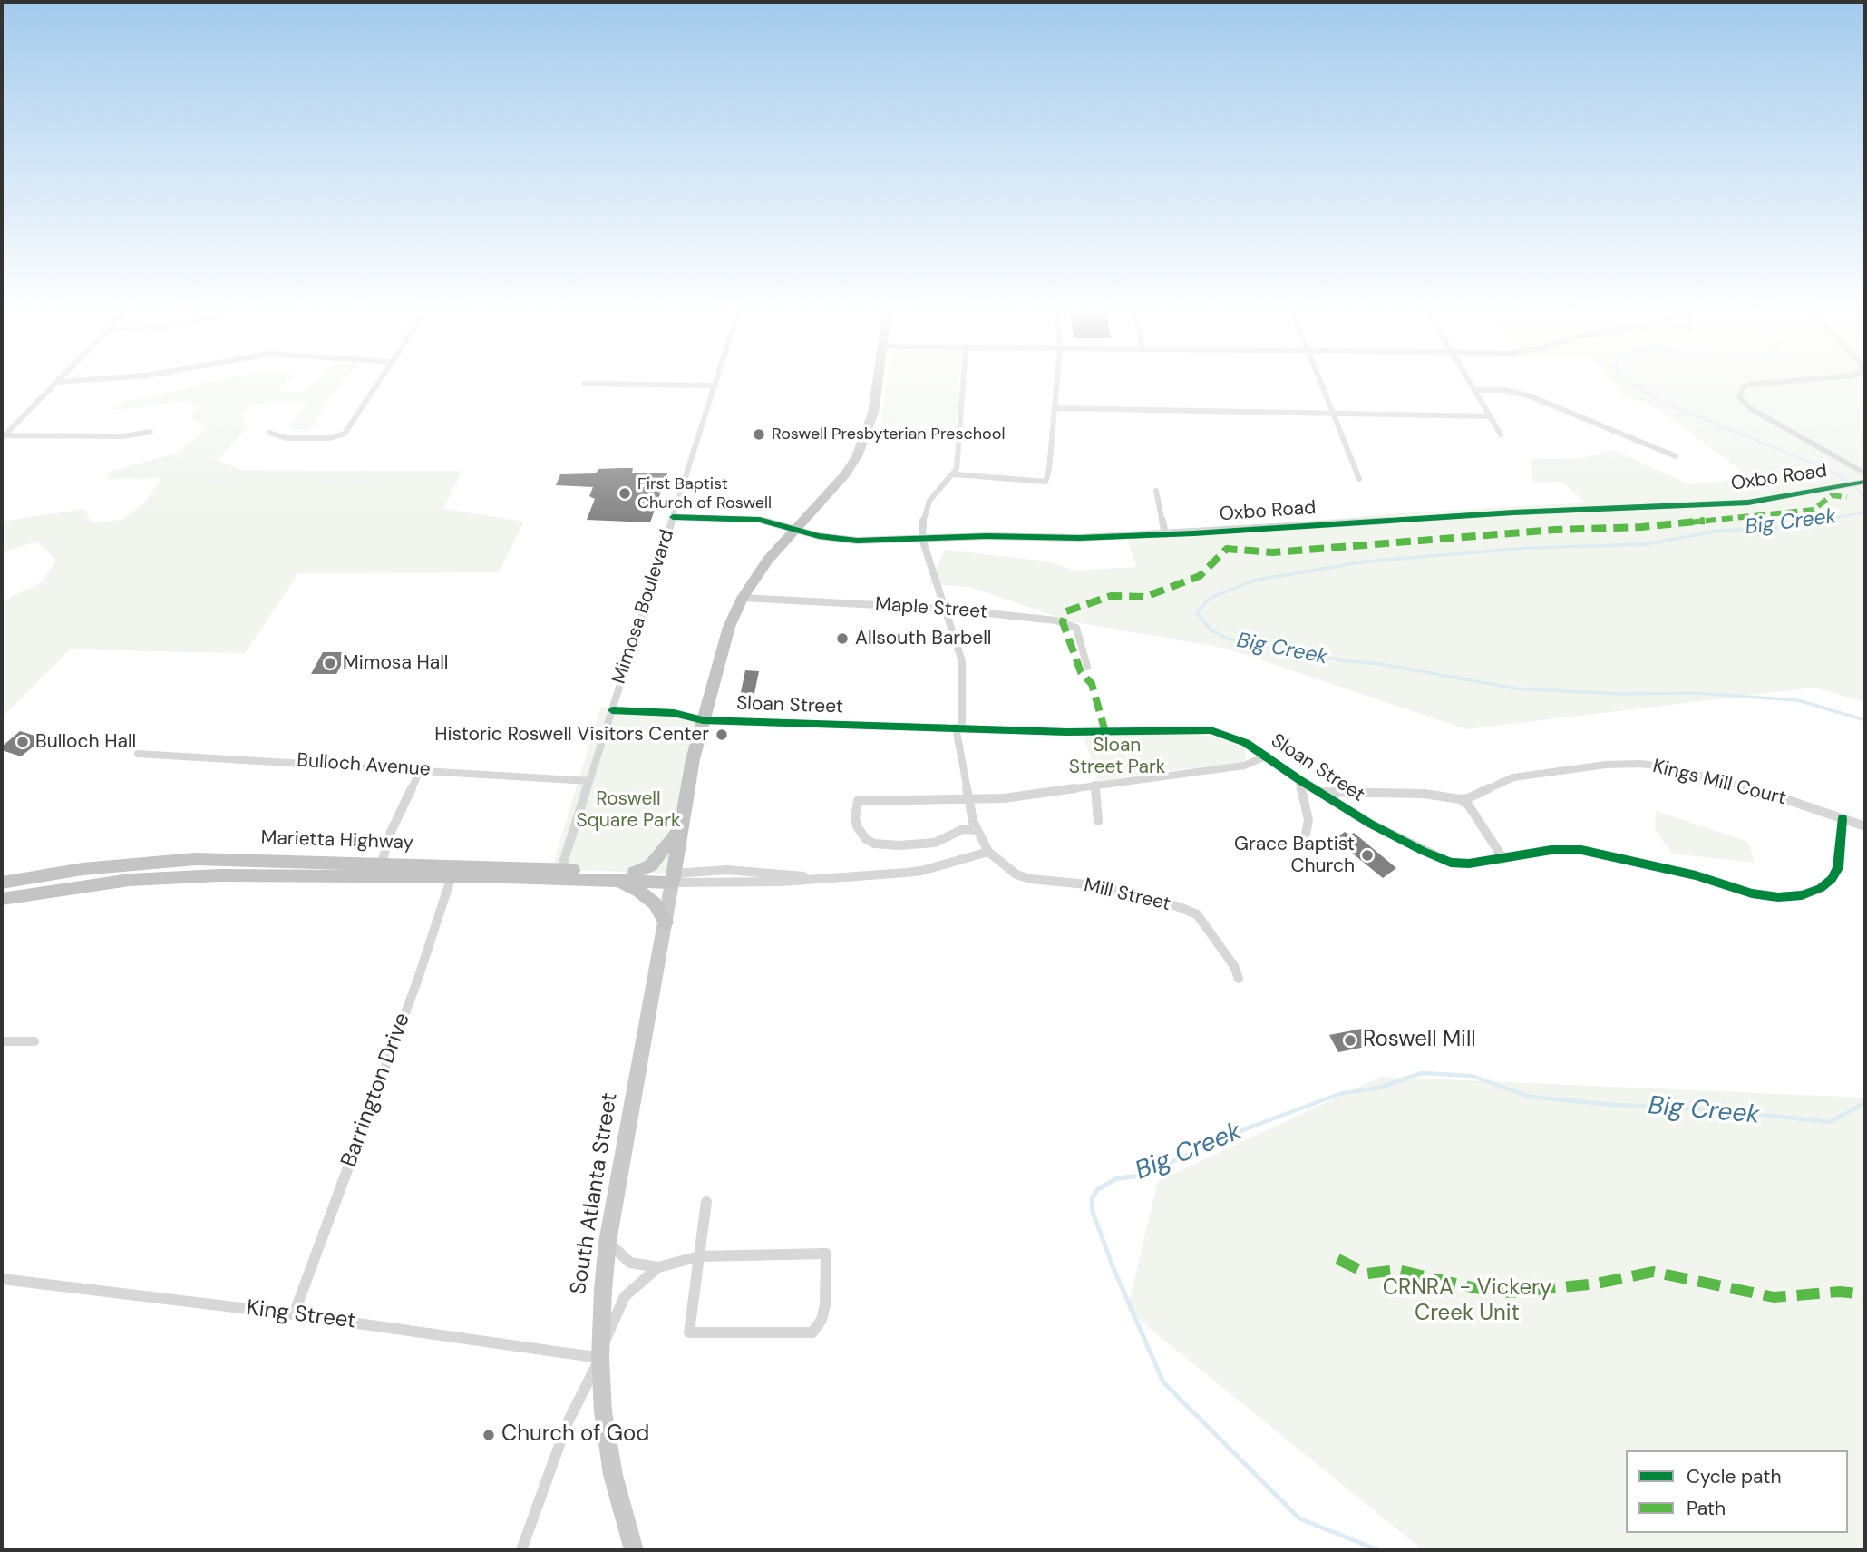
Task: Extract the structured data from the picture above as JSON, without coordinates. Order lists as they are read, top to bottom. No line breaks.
{"streets":{"highway":["Marietta Highway"],"main road":["South Atlanta Street"],"street":["Oxbo Road","Mimosa Boulevard","Maple Street","Sloan Street","Bulloch Avenue","Kings Mill Court","Mill Street","Barrington Drive","King Street"]},"crossings":[["Oxbo Road","Mimosa Boulevard"],["Mimosa Boulevard","Bulloch Avenue"],["Mimosa Boulevard","Marietta Highway"],["Maple Street","Mill Street"],["Sloan Street","Kings Mill Court"],["Sloan Street","Mill Street"],["Marietta Highway","Barrington Drive"],["Marietta Highway","South Atlanta Street"],["Barrington Drive","King Street"],["South Atlanta Street","King Street"]],"water":["Big Creek"],"parks":["Sloan Street Park","Roswell Square Park","CRNRA - Vickery Creek Unit"],"places":["Roswell Presbyterian Preschool","First Baptist Church of Roswell","Allsouth Barbell","Mimosa Hall","Historic Roswell Visitors Center","Bulloch Hall","Grace Baptist Church","Roswell Mill","Church of God"],"legend":["Cycle path","Path"]}
